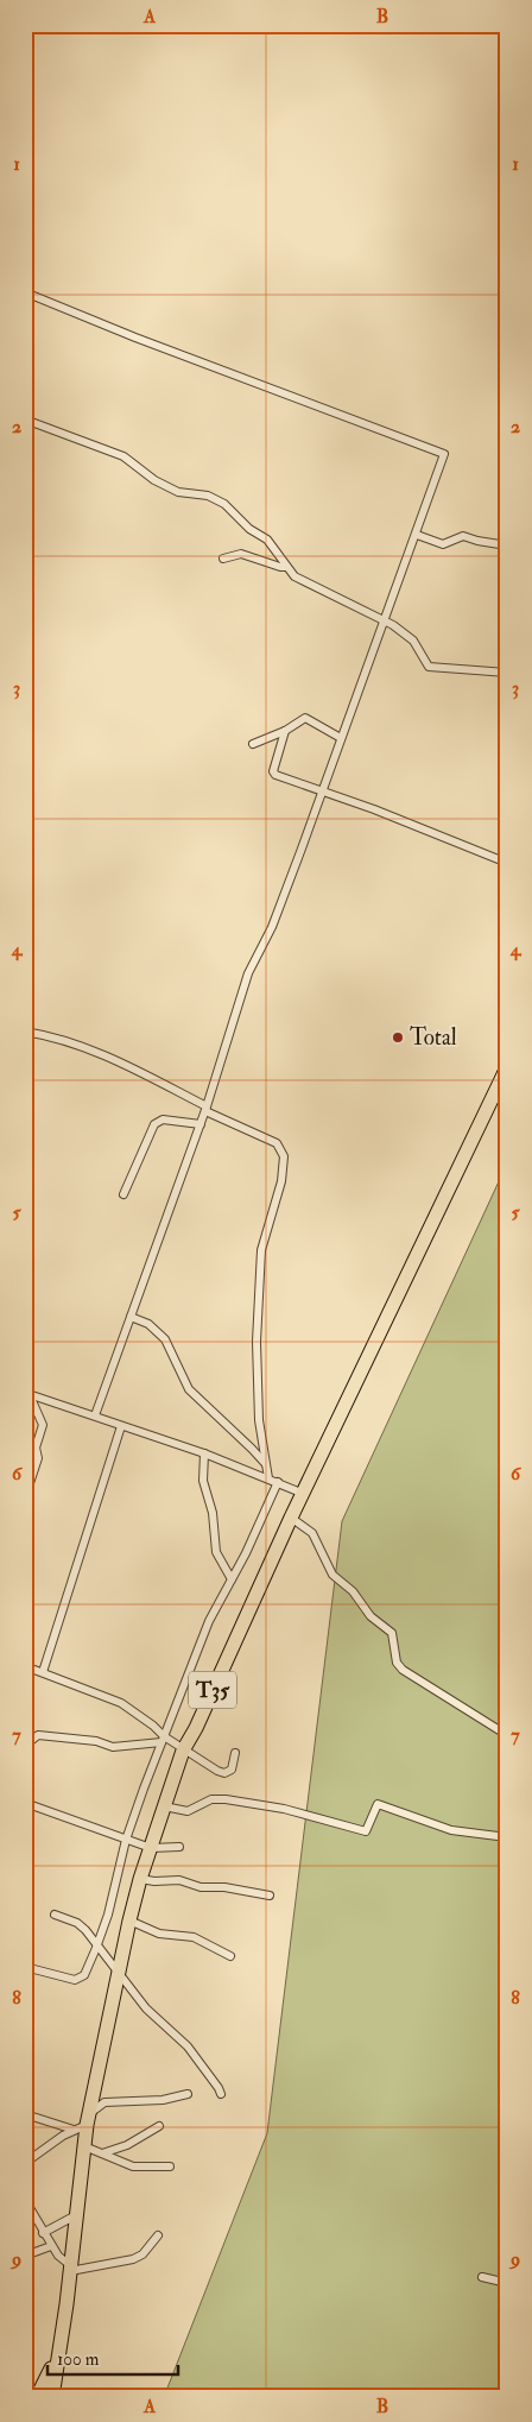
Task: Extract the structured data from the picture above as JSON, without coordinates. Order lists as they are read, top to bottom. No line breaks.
{"streets":{"highway":["T35"]},"places":["Total"],"scale_bar":"100 m","grid":{"columns":["A","B"],"rows":["1","2","3","4","5","6","7","8","9"]}}
